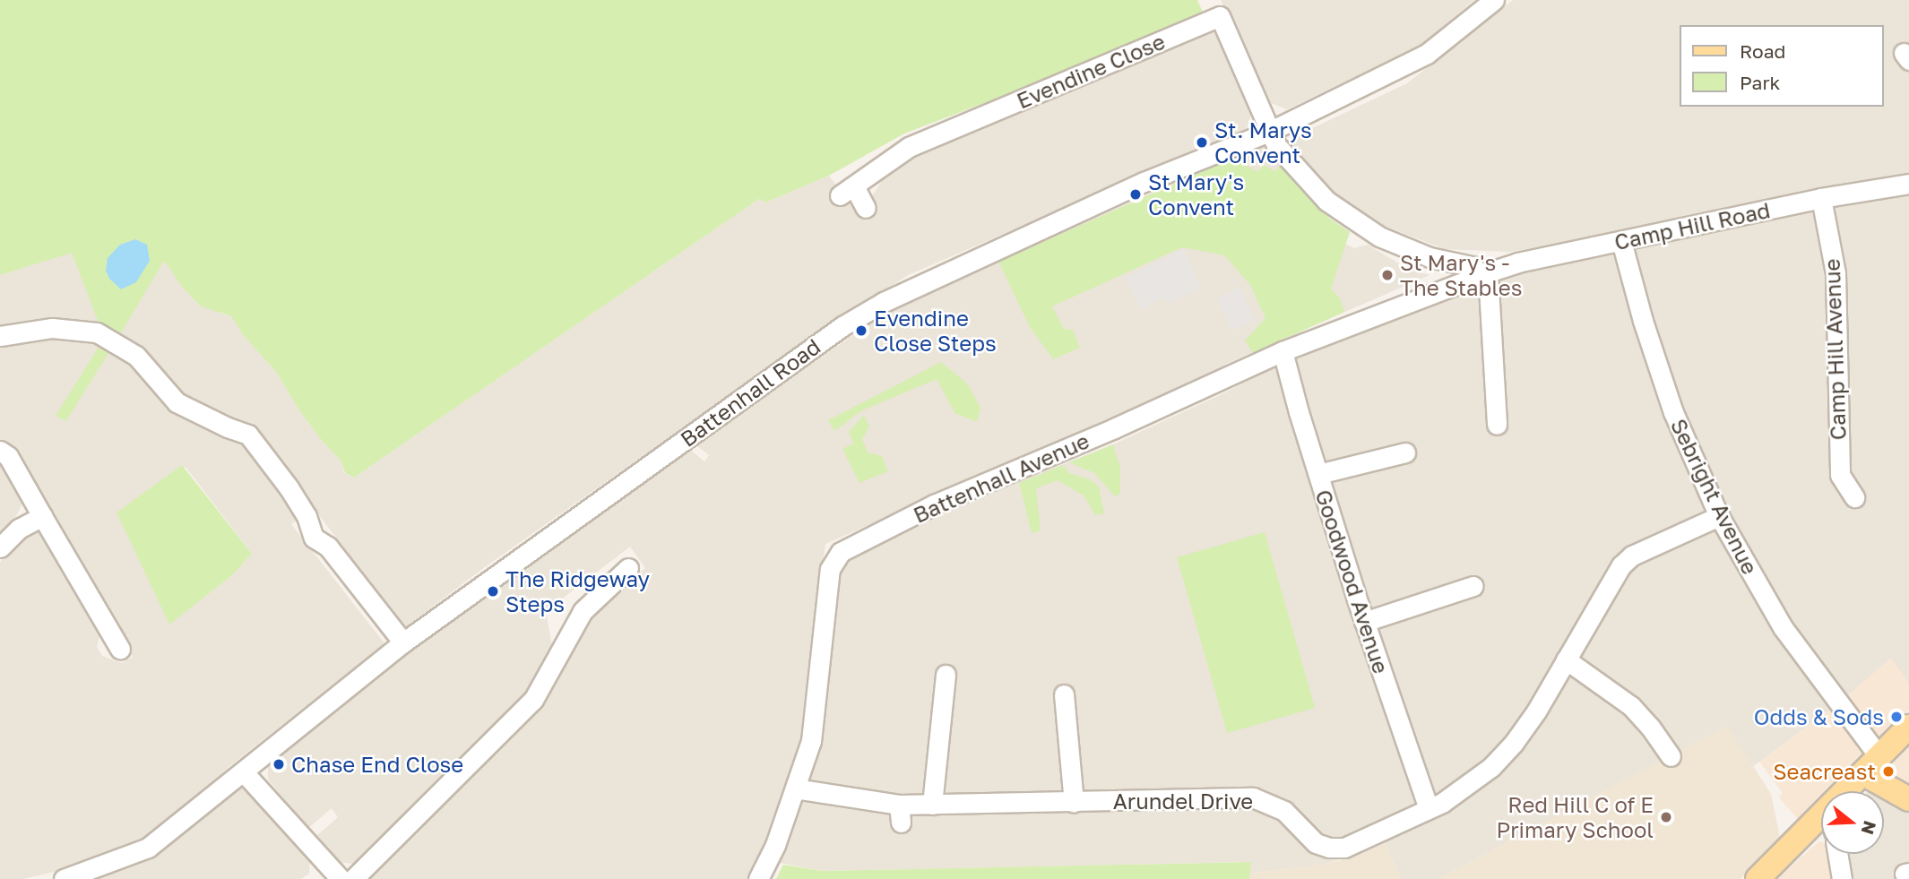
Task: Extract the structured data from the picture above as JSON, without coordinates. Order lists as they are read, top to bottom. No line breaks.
{"streets":{"street":["Evendine Close","Camp Hill Road","Camp Hill Avenue","Battenhall Road","Battenhall Avenue","Sebright Avenue","Goodwood Avenue","Arundel Drive"]},"crossings":[["Evendine Close","Battenhall Road"],["Camp Hill Road","Camp Hill Avenue"],["Camp Hill Road","Battenhall Avenue"],["Camp Hill Road","Sebright Avenue"],["Battenhall Avenue","Goodwood Avenue"],["Battenhall Avenue","Arundel Drive"],["Sebright Avenue","Arundel Drive"],["Goodwood Avenue","Arundel Drive"]],"places":["St. Marys Convent","St Mary's Convent","St Mary's - The Stables","Evendine Close Steps","The Ridgeway Steps","Odds & Sods","Chase End Close","Seacreast","Red Hill C of E Primary School"],"legend":["Road","Park"],"north":"right"}
